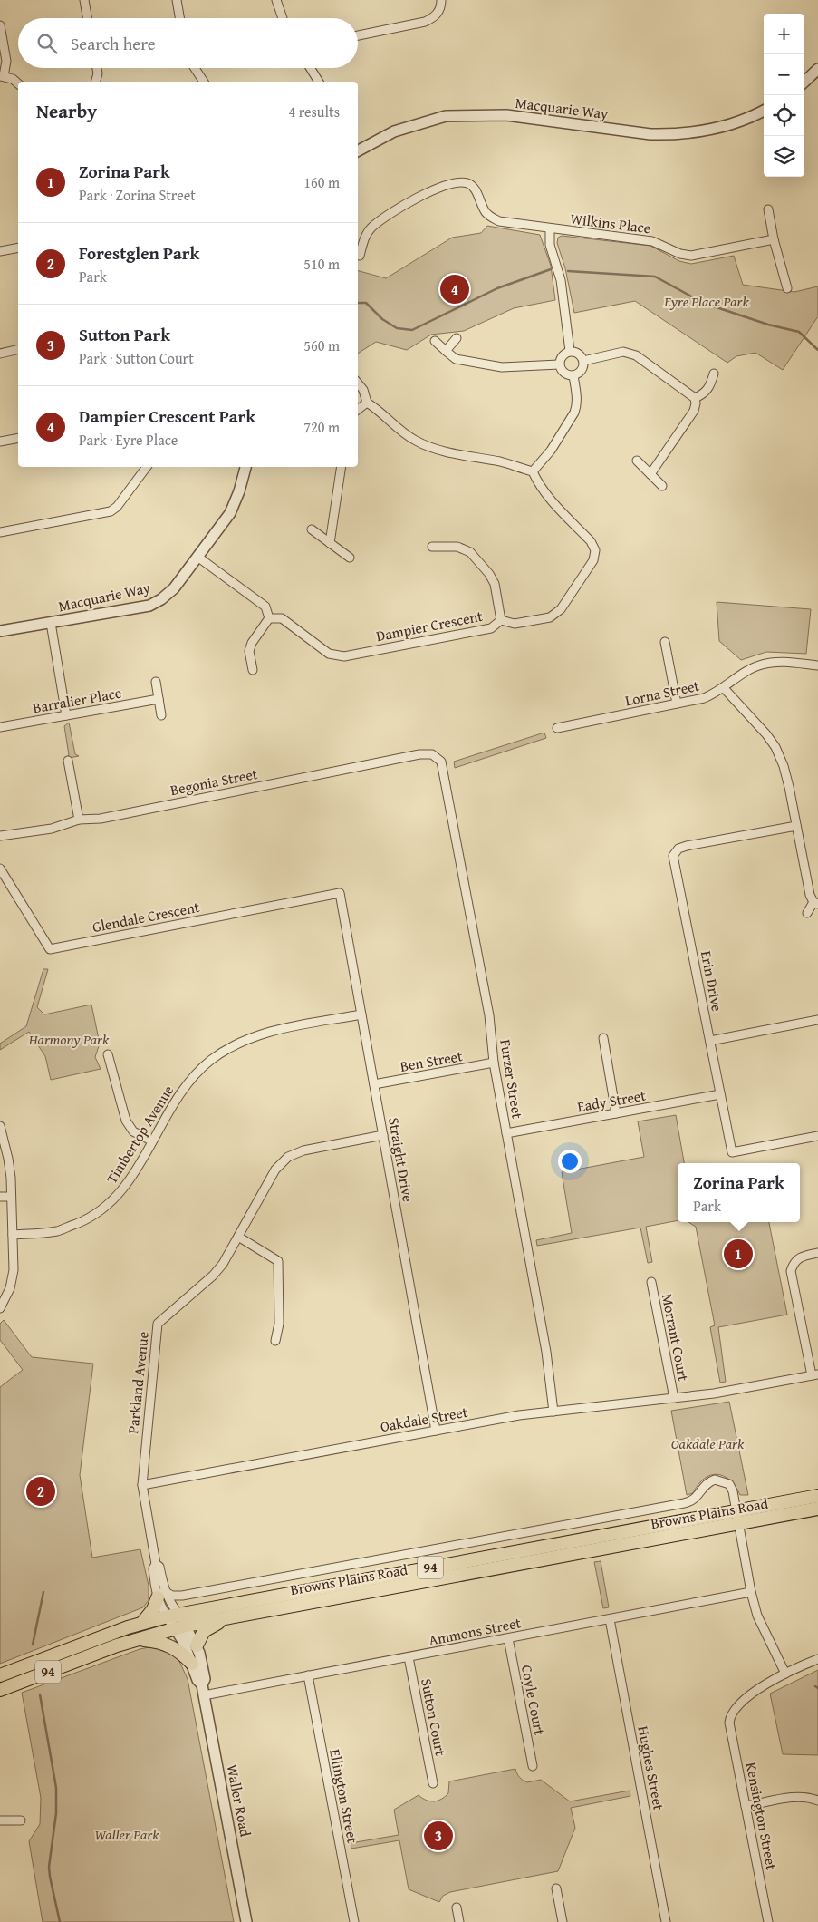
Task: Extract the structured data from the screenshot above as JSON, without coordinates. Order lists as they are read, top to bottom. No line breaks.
{"streets":{"main road":["Browns Plains Road","94"],"street":["Macquarie Way","Wilkins Place","Dampier Crescent","Lorna Street","Barralier Place","Begonia Street","Glendale Crescent","Erin Drive","Ben Street","Furzer Street","Eady Street","Timbertop Avenue","Straight Drive","Morrant Court","Parkland Avenue","Oakdale Street","Ammons Street","Coyle Court","Sutton Court","Hughes Street","Ellington Street","Waller Road","Kensington Street"]},"crossings":[["Begonia Street","Furzer Street"],["Glendale Crescent","Straight Drive"],["Erin Drive","Eady Street"],["Ben Street","Furzer Street"],["Ben Street","Straight Drive"],["Furzer Street","Eady Street"],["Furzer Street","Oakdale Street"],["Timbertop Avenue","Straight Drive"],["Straight Drive","Parkland Avenue"],["Straight Drive","Oakdale Street"],["Morrant Court","Oakdale Street"],["Parkland Avenue","Oakdale Street"],["Parkland Avenue","Browns Plains Road"],["Parkland Avenue","Waller Road"],["Browns Plains Road","Waller Road"],["Ammons Street","Coyle Court"],["Ammons Street","Sutton Court"],["Ammons Street","Hughes Street"],["Ammons Street","Ellington Street"],["Ammons Street","Waller Road"]],"parks":["Eyre Place Park","Harmony Park","Oakdale Park","Waller Park"],"page":{"map_buttons":["+","−"],"search":"Search here","heading":["Nearby","4 results"],"list":[{"mark":"1","name":"Zorina Park","note":"Park · Zorina Street","value":"160 m"},{"mark":"2","name":"Forestglen Park","note":"Park","value":"510 m"},{"mark":"3","name":"Sutton Park","note":"Park · Sutton Court","value":"560 m"},{"mark":"4","name":"Dampier Crescent Park","note":"Park · Eyre Place","value":"720 m"}],"pins":["4","1","2","3"],"popup":["Zorina Park","Park"]}}
